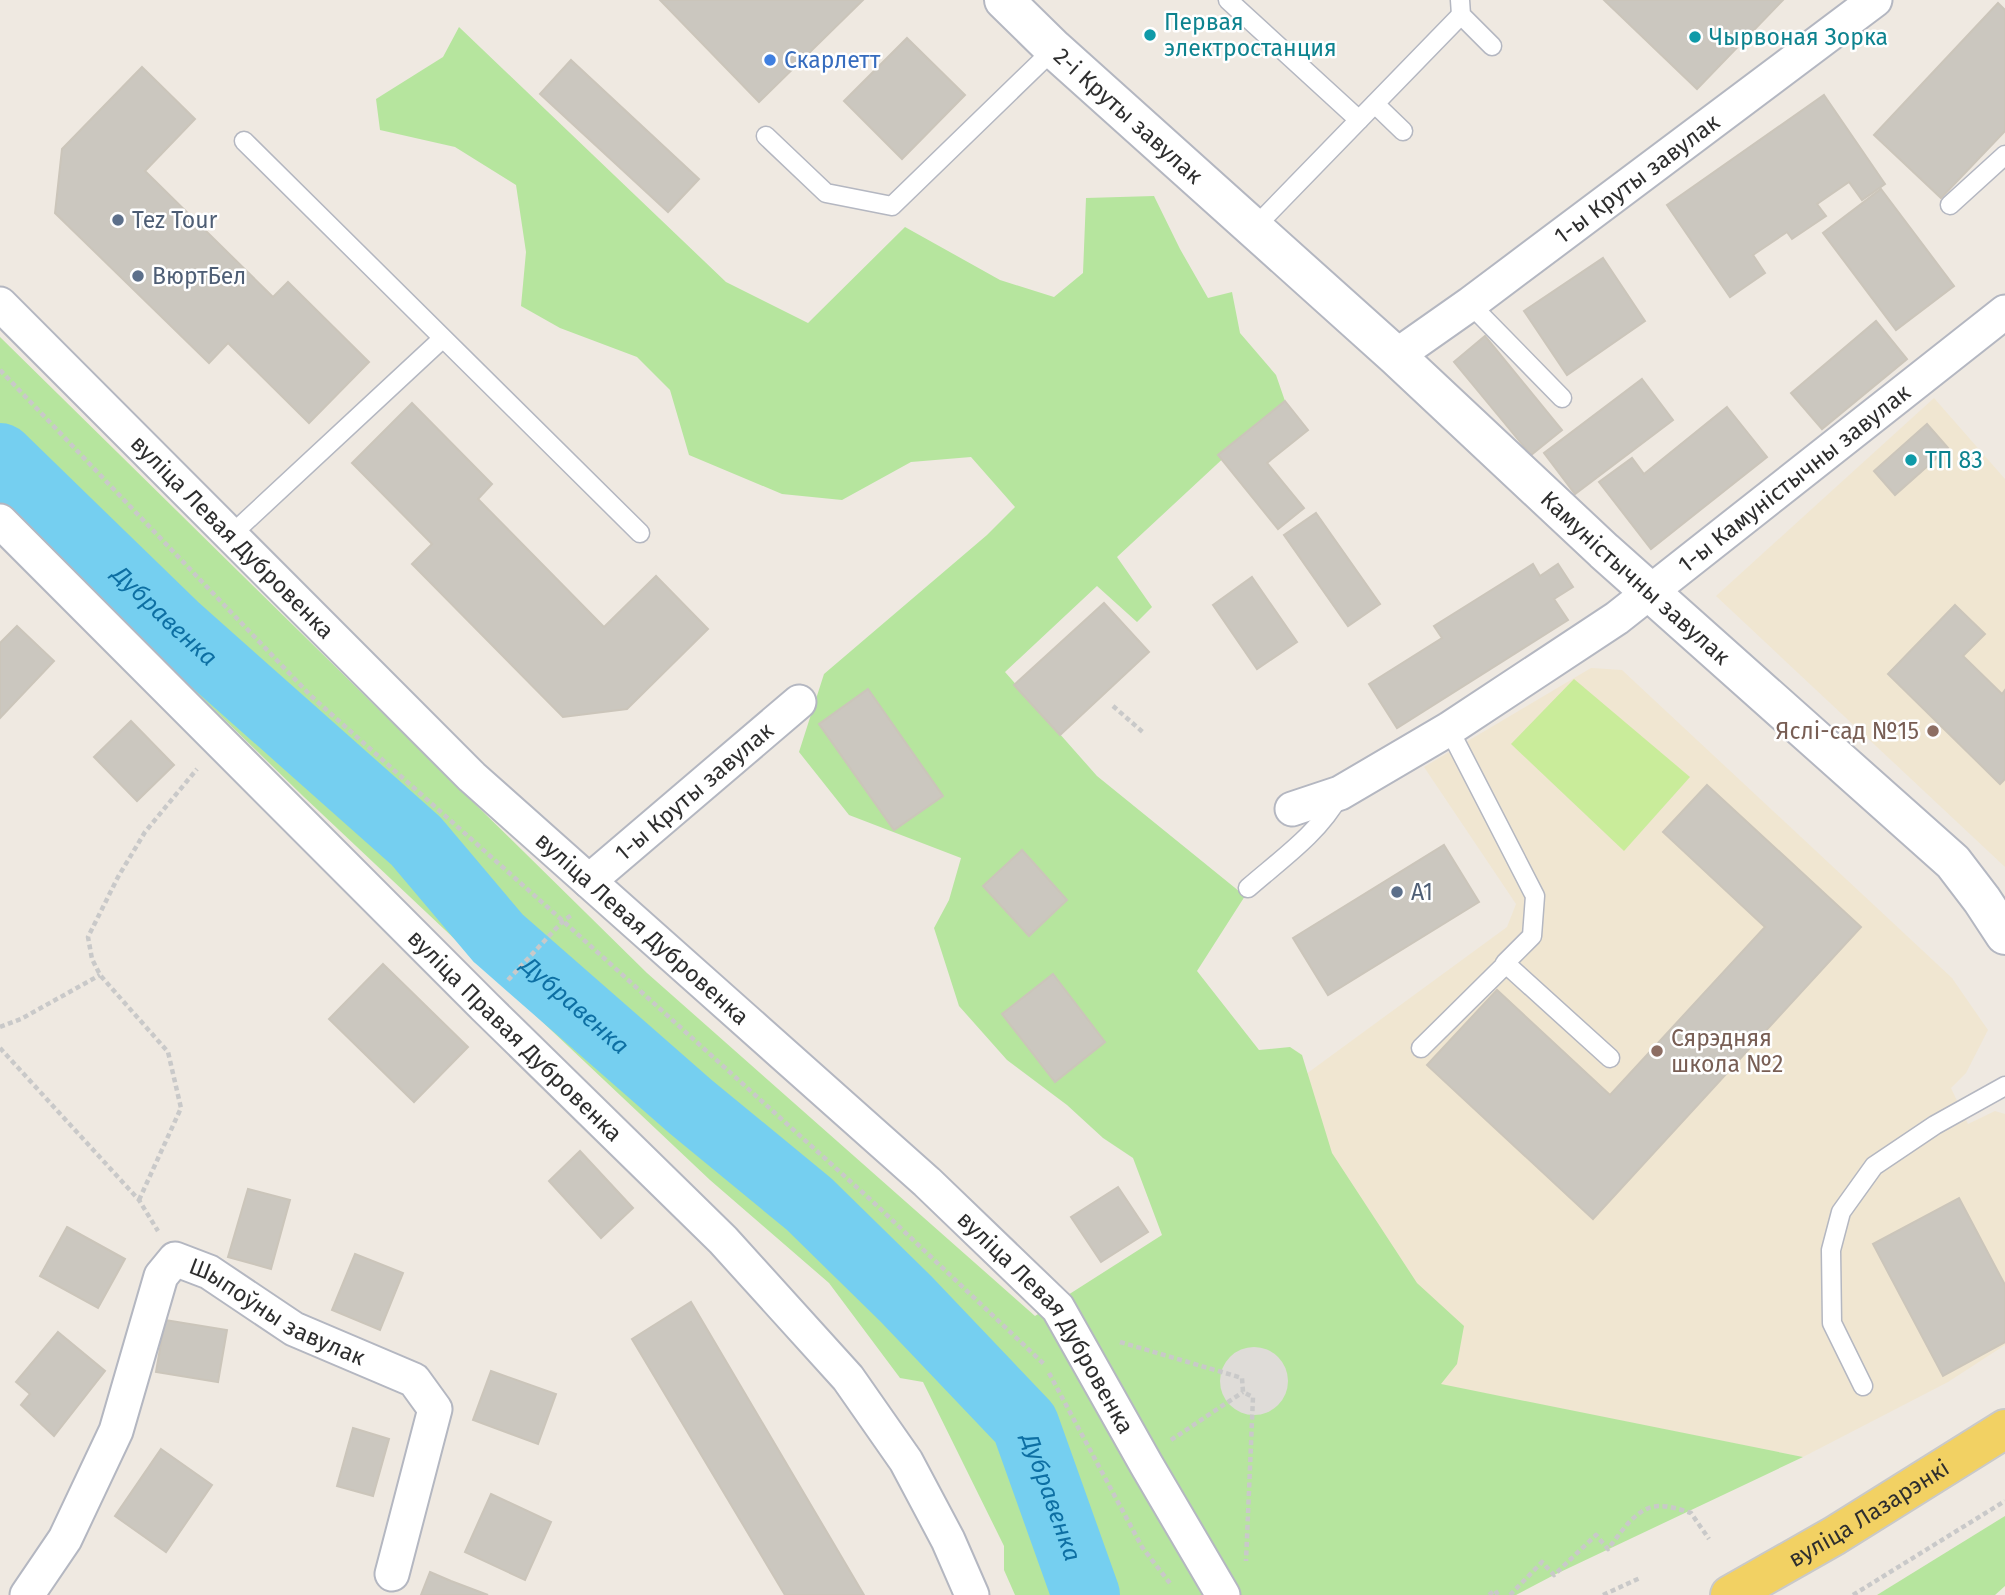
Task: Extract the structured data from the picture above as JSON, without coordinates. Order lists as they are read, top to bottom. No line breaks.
{"streets":{"main road":["вуліца Лазарэнкі"],"street":["2-і Круты завулак","1-ы Круты завулак","1-ы Камуністычны завулак","вуліца Левая Дубровенка","Камуністычны завулак","вуліца Правая Дубровенка","Шыпоўны завулак"]},"crossings":[["2-і Круты завулак","Камуністычны завулак"],["1-ы Круты завулак","вуліца Левая Дубровенка"],["1-ы Круты завулак","Камуністычны завулак"],["1-ы Камуністычны завулак","Камуністычны завулак"]],"water":["Дубравенка"],"places":["Первая электростанция","Чырвоная Зорка","Скарлетт","Tez Tour","ВюртБел","ТП 83","Яслі-сад №15","A1","Сярэдняя школа №2"]}
